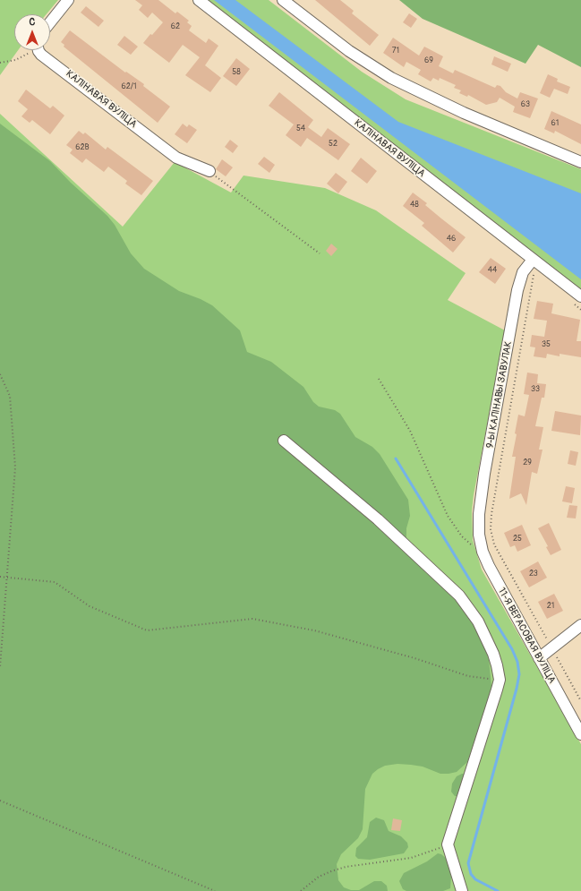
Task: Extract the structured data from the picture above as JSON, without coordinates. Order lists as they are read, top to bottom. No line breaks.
{"streets":{"street":["КАЛІНАВАЯ ВУЛІЦА","9-Ы КАЛІНАВЫ ЗАВУЛАК","11-Я ВЕРАСОВАЯ ВУЛІЦА"]},"crossings":[["КАЛІНАВАЯ ВУЛІЦА","9-Ы КАЛІНАВЫ ЗАВУЛАК"],["9-Ы КАЛІНАВЫ ЗАВУЛАК","11-Я ВЕРАСОВАЯ ВУЛІЦА"]],"house_numbers":["62","71","69","58","62/1","63","61","54","52","62В","48","46","44","35","33","29","25","23","21"],"north":"top"}
